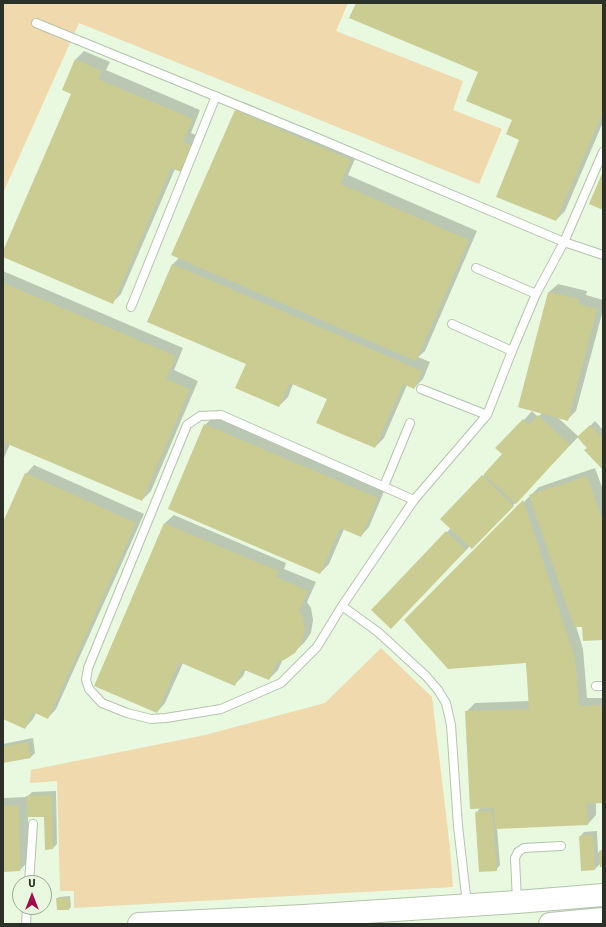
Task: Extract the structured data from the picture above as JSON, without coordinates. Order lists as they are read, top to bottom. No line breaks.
{"north":"top"}
